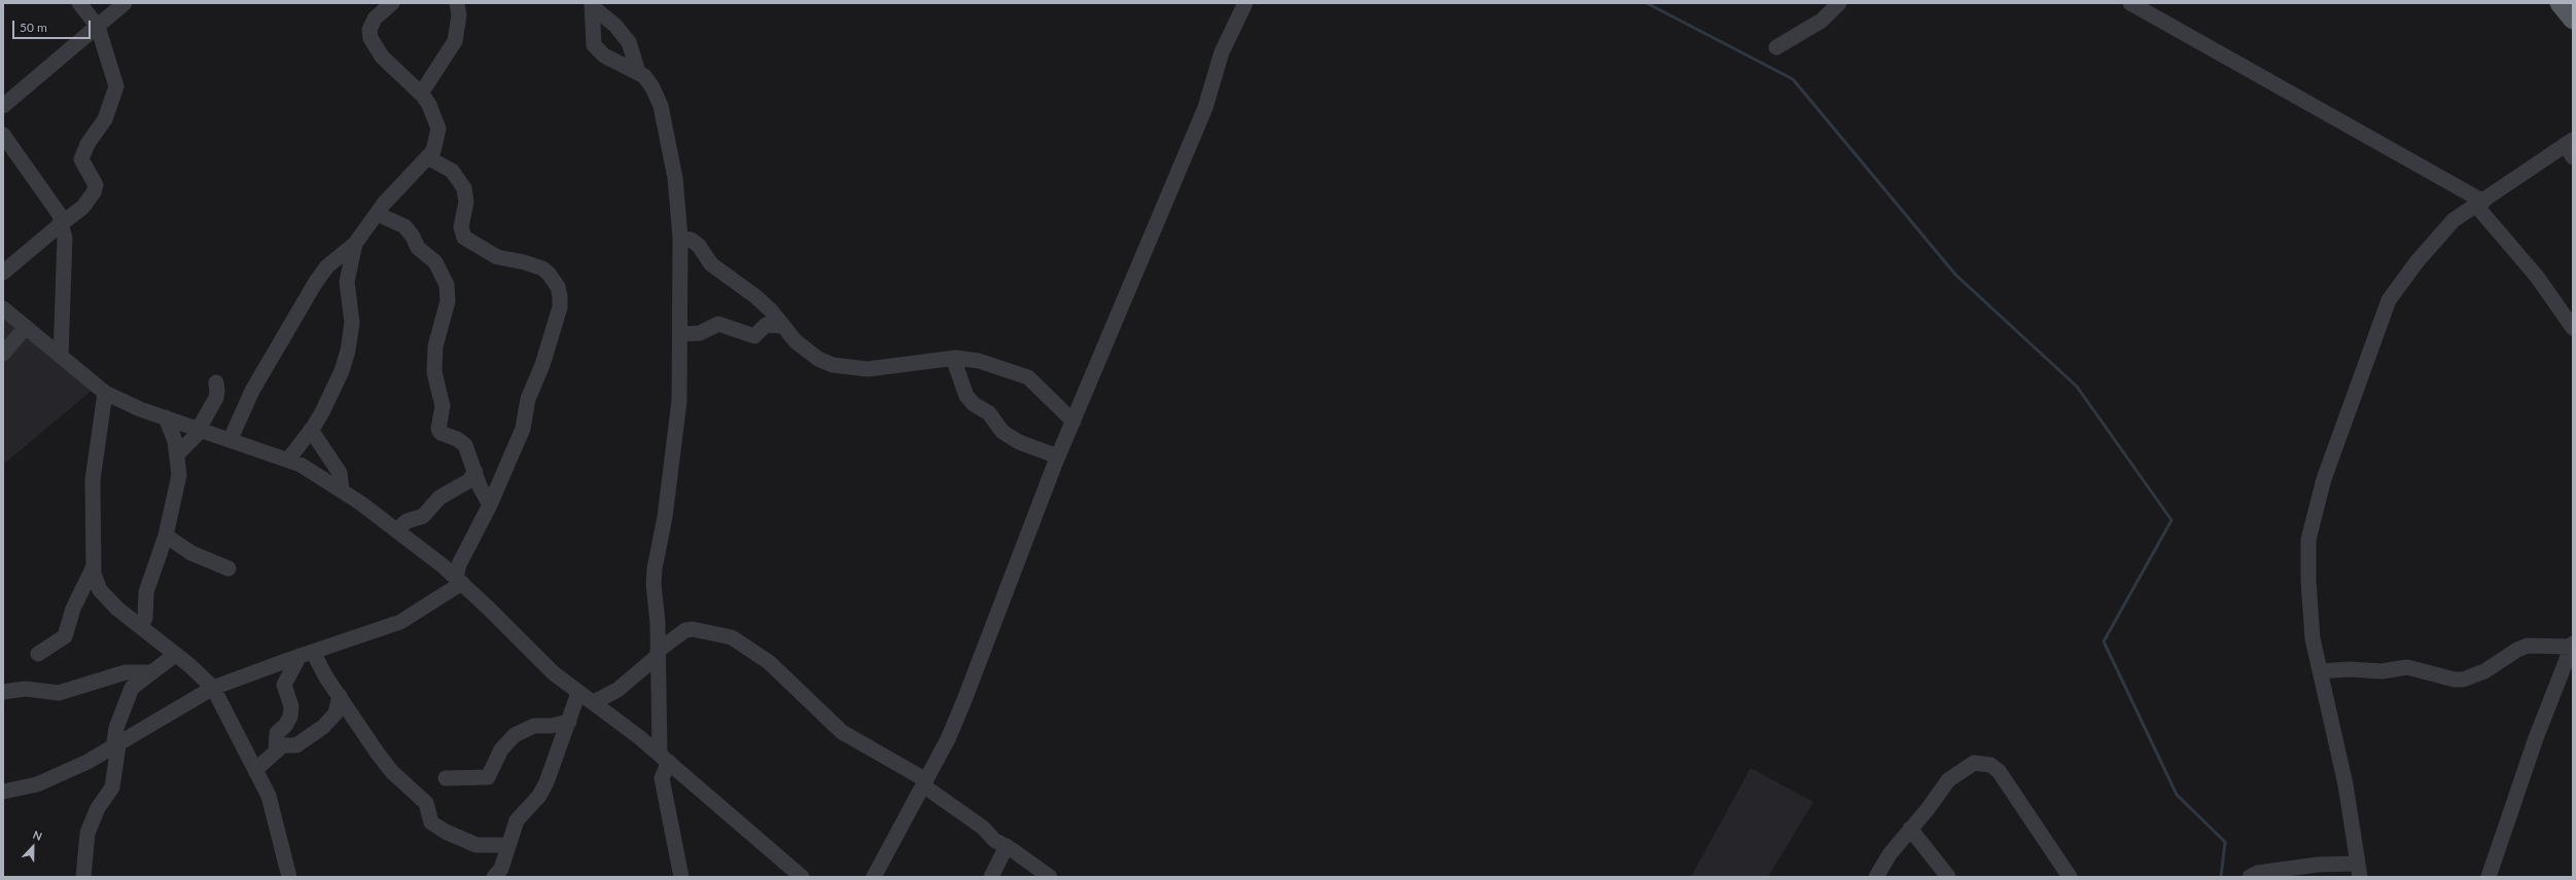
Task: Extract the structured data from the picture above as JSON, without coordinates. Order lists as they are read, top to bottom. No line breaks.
{"scale_bar":"50 m","north":"top"}
